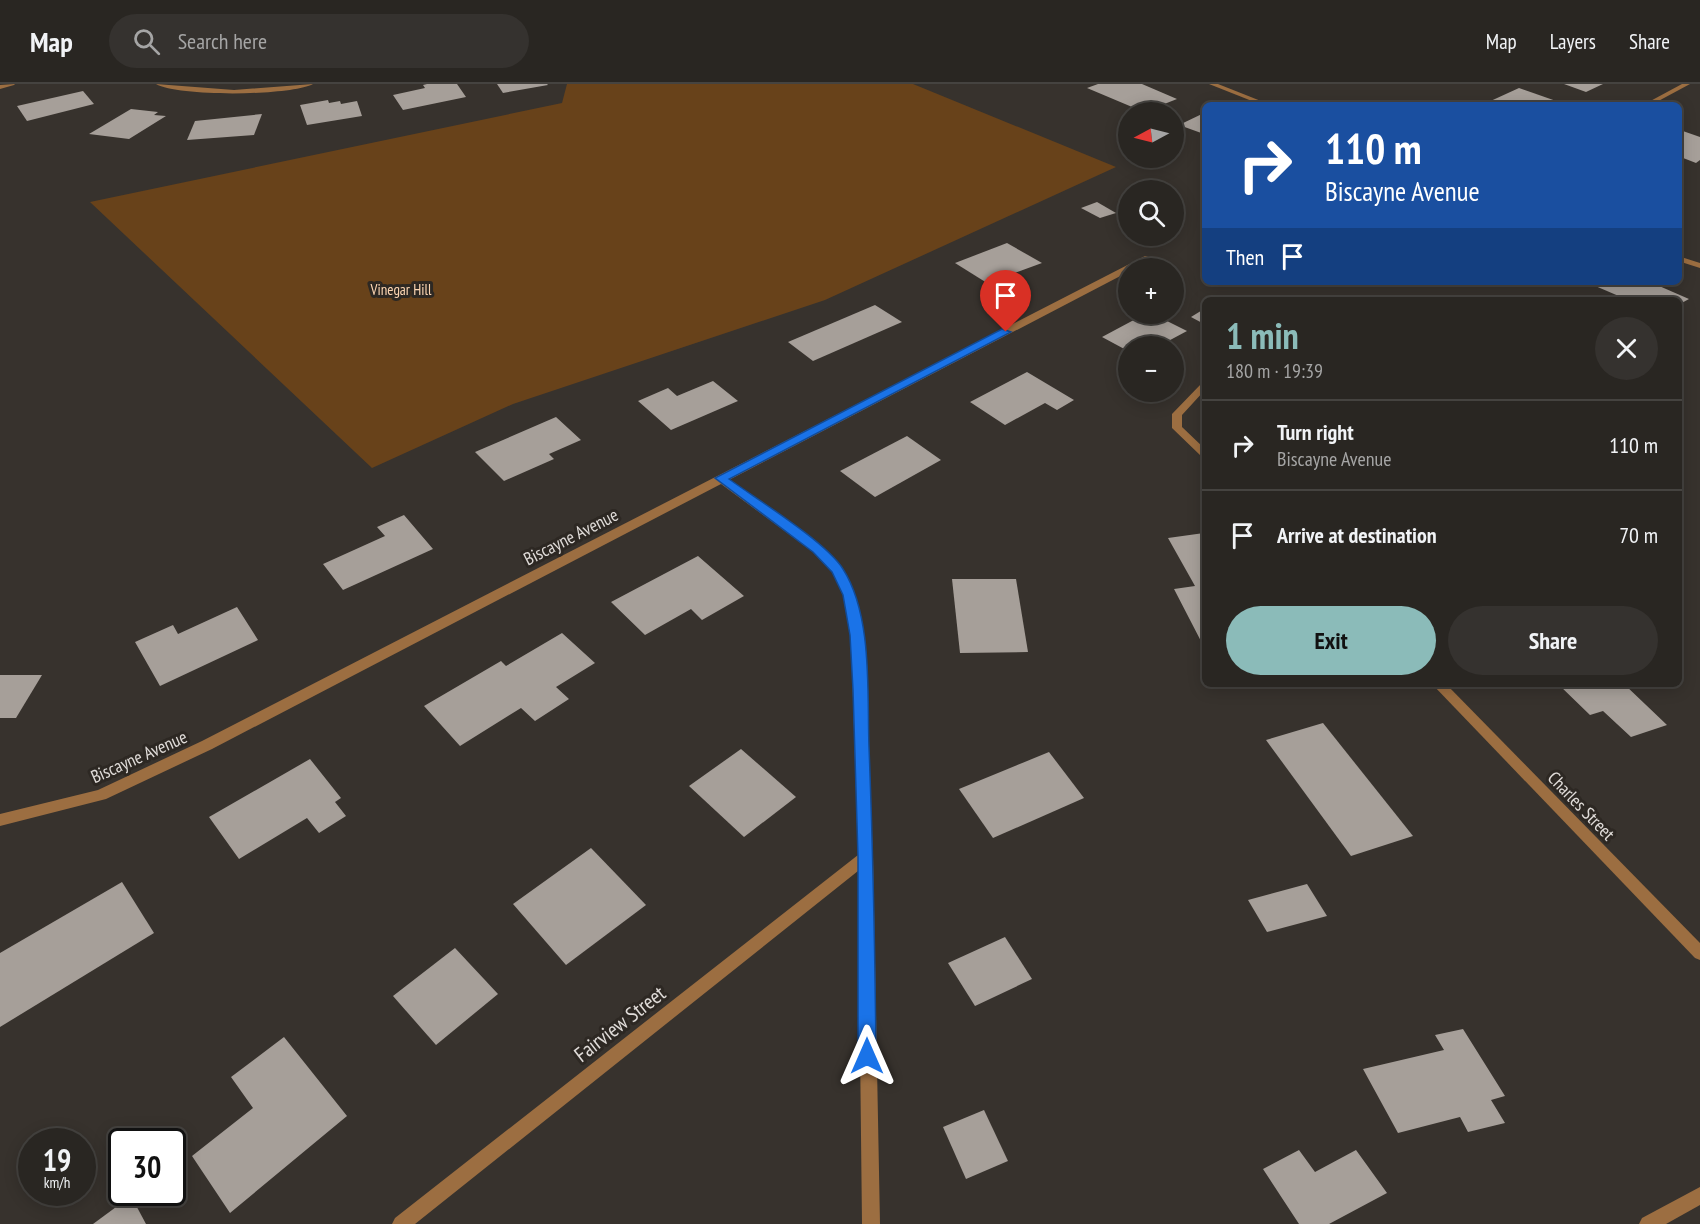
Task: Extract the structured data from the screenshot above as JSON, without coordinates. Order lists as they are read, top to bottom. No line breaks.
{"streets":{"street":["Biscayne Avenue","Charles Street","Fairview Street"]},"parks":["Vinegar Hill"],"north":"left","page":{"header":"Map","search":"Search here","nav":["Map","Layers","Share"],"map_buttons":["+","−"],"turn":["110 m","Biscayne Avenue"],"then":"Then","heading":["1 min","180 m · 19:39"],"list":[{"name":"Turn right","note":"Biscayne Avenue","value":"110 m"},{"name":"Arrive at destination","value":"70 m"}],"buttons":["Exit","Share"],"speed":"19 km/h","limit":"30"}}
